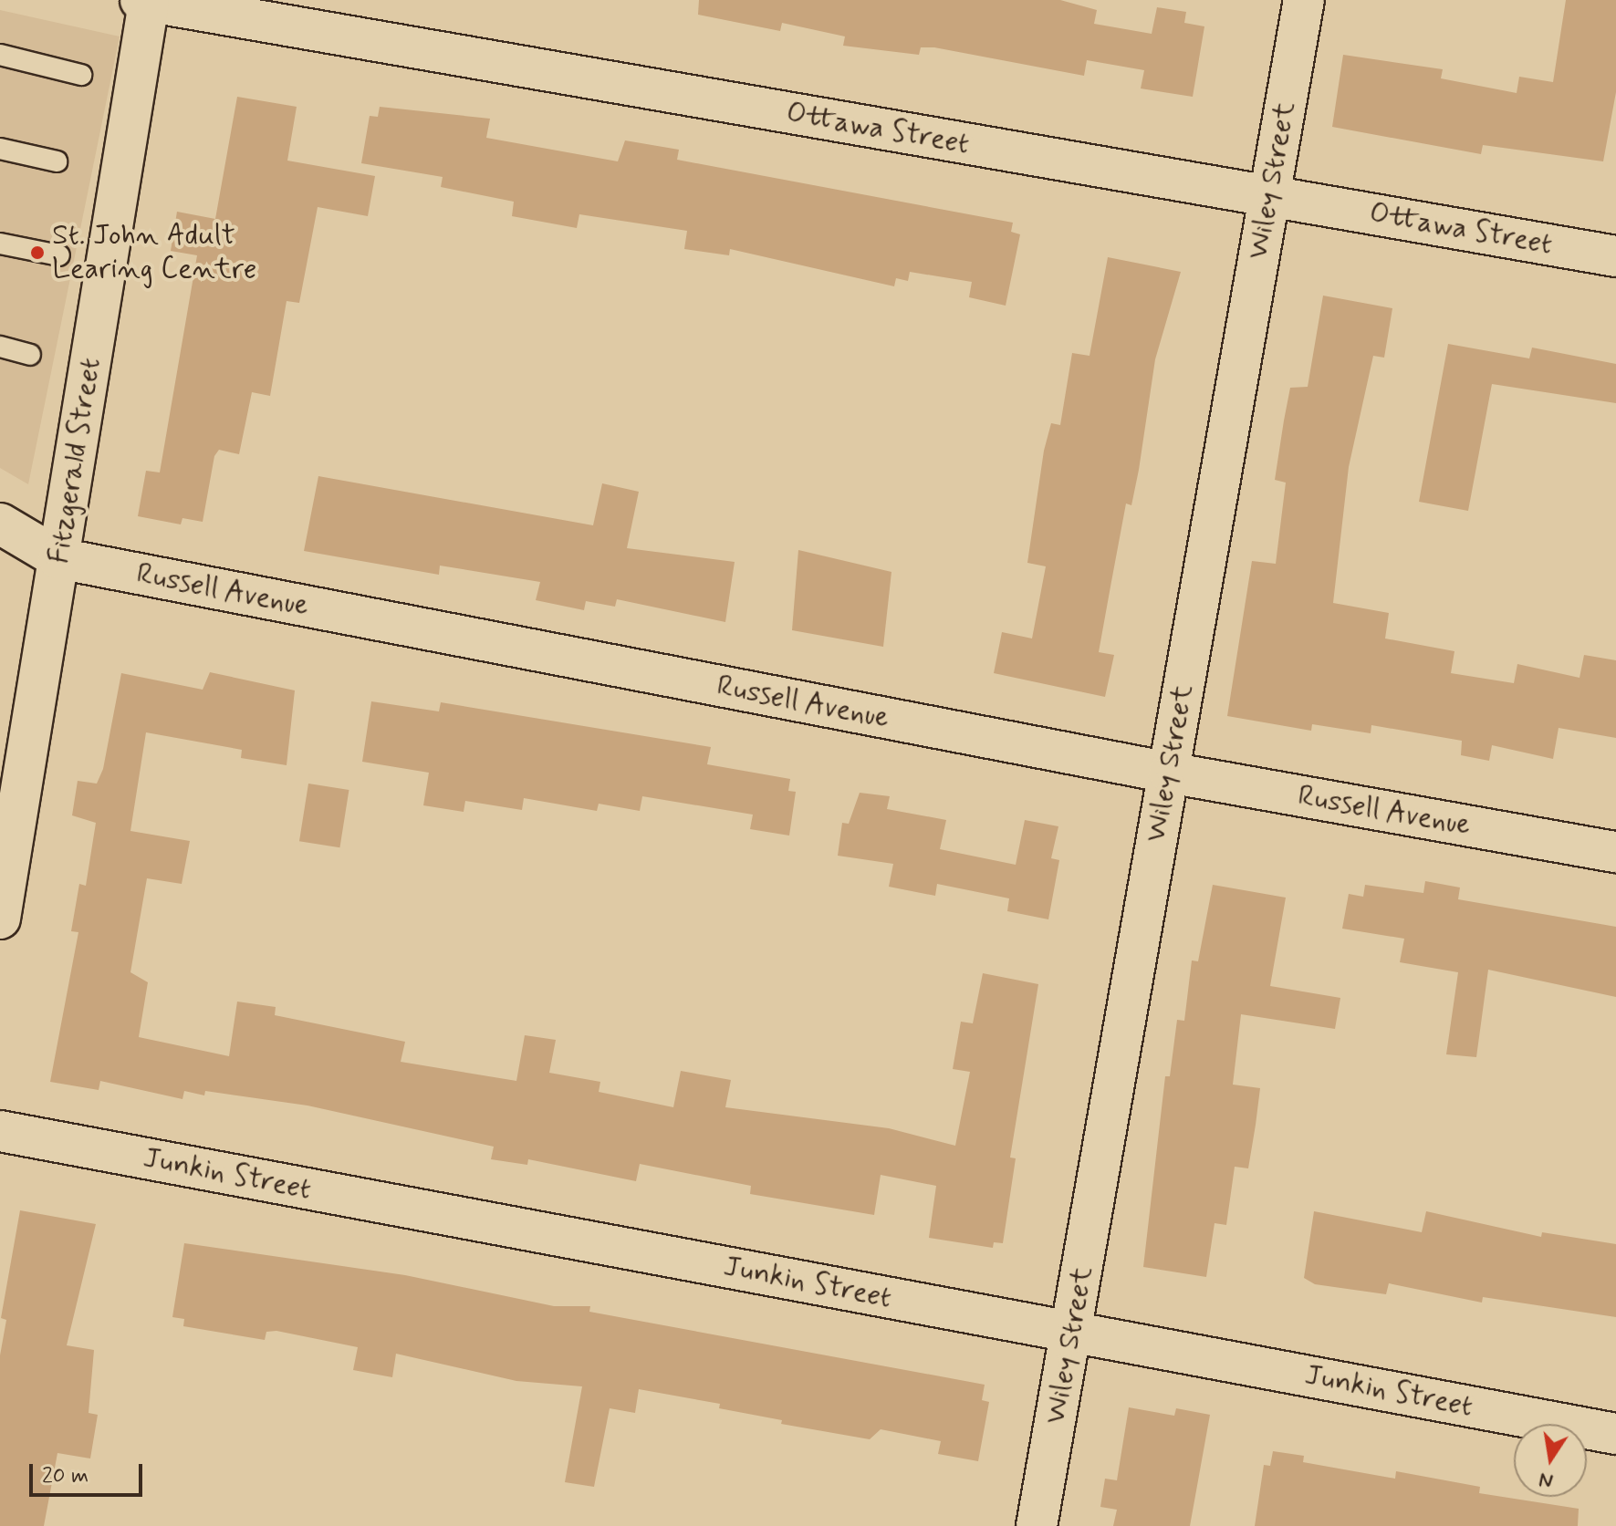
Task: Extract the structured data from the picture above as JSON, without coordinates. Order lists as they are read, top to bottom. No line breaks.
{"streets":{"street":["Ottawa Street","Wiley Street","Fitzgerald Street","Russell Avenue","Junkin Street"]},"crossings":[["Ottawa Street","Wiley Street"],["Ottawa Street","Fitzgerald Street"],["Wiley Street","Russell Avenue"],["Wiley Street","Junkin Street"],["Fitzgerald Street","Russell Avenue"]],"places":["St. John Adult Learing Centre"],"scale_bar":"20 m","north":"bottom"}
